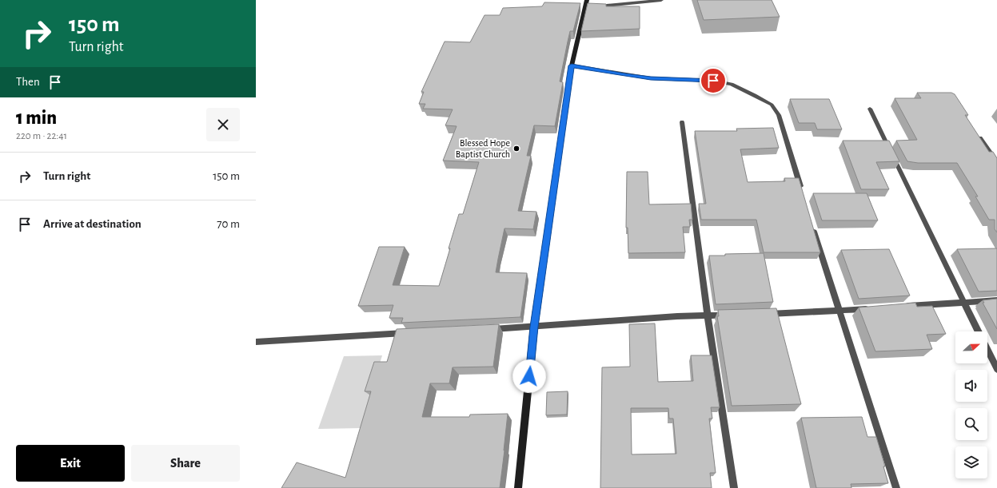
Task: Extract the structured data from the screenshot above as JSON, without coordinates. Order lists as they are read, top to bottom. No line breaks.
{"places":["Blessed Hope Baptist Church"],"north":"right","page":{"turn":["150 m","Turn right"],"then":"Then","heading":["1 min","220 m · 22:41"],"list":[{"name":"Turn right","value":"150 m"},{"name":"Arrive at destination","value":"70 m"}],"buttons":["Exit","Share"]}}
